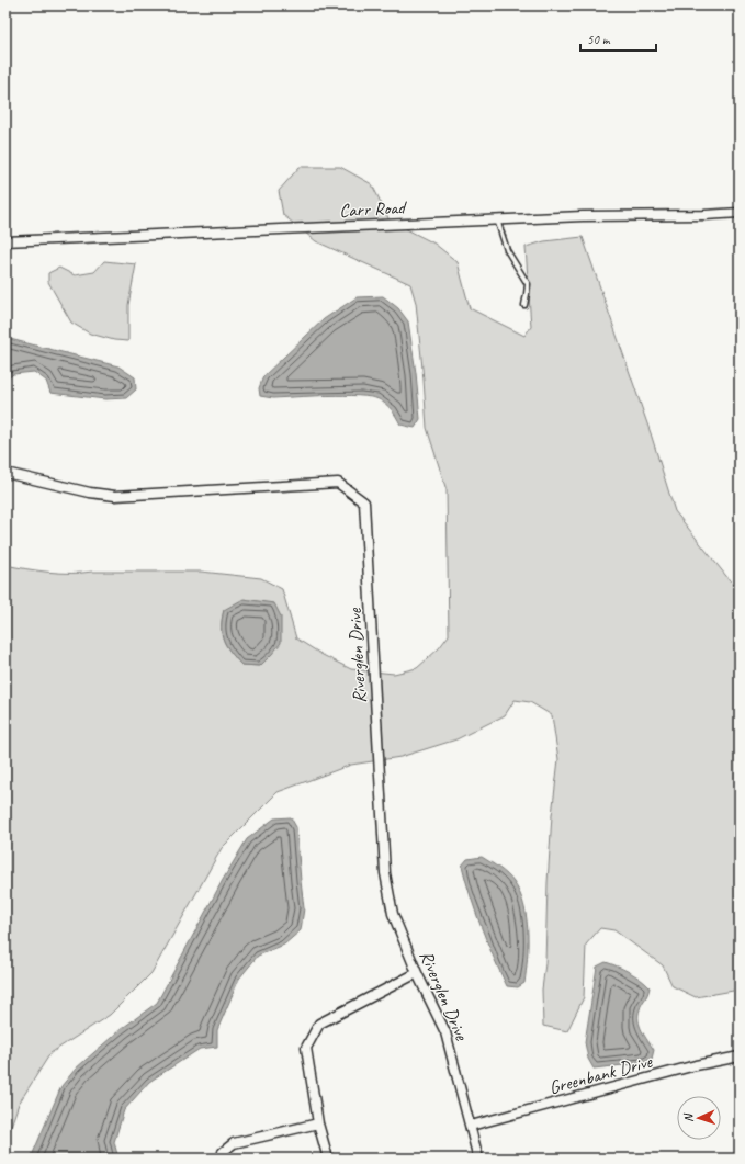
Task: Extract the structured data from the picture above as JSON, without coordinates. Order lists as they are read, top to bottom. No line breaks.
{"streets":{"street":["Carr Road","Riverglen Drive","Greenbank Drive"]},"crossings":[["Riverglen Drive","Greenbank Drive"]],"scale_bar":"50 m","north":"left"}
